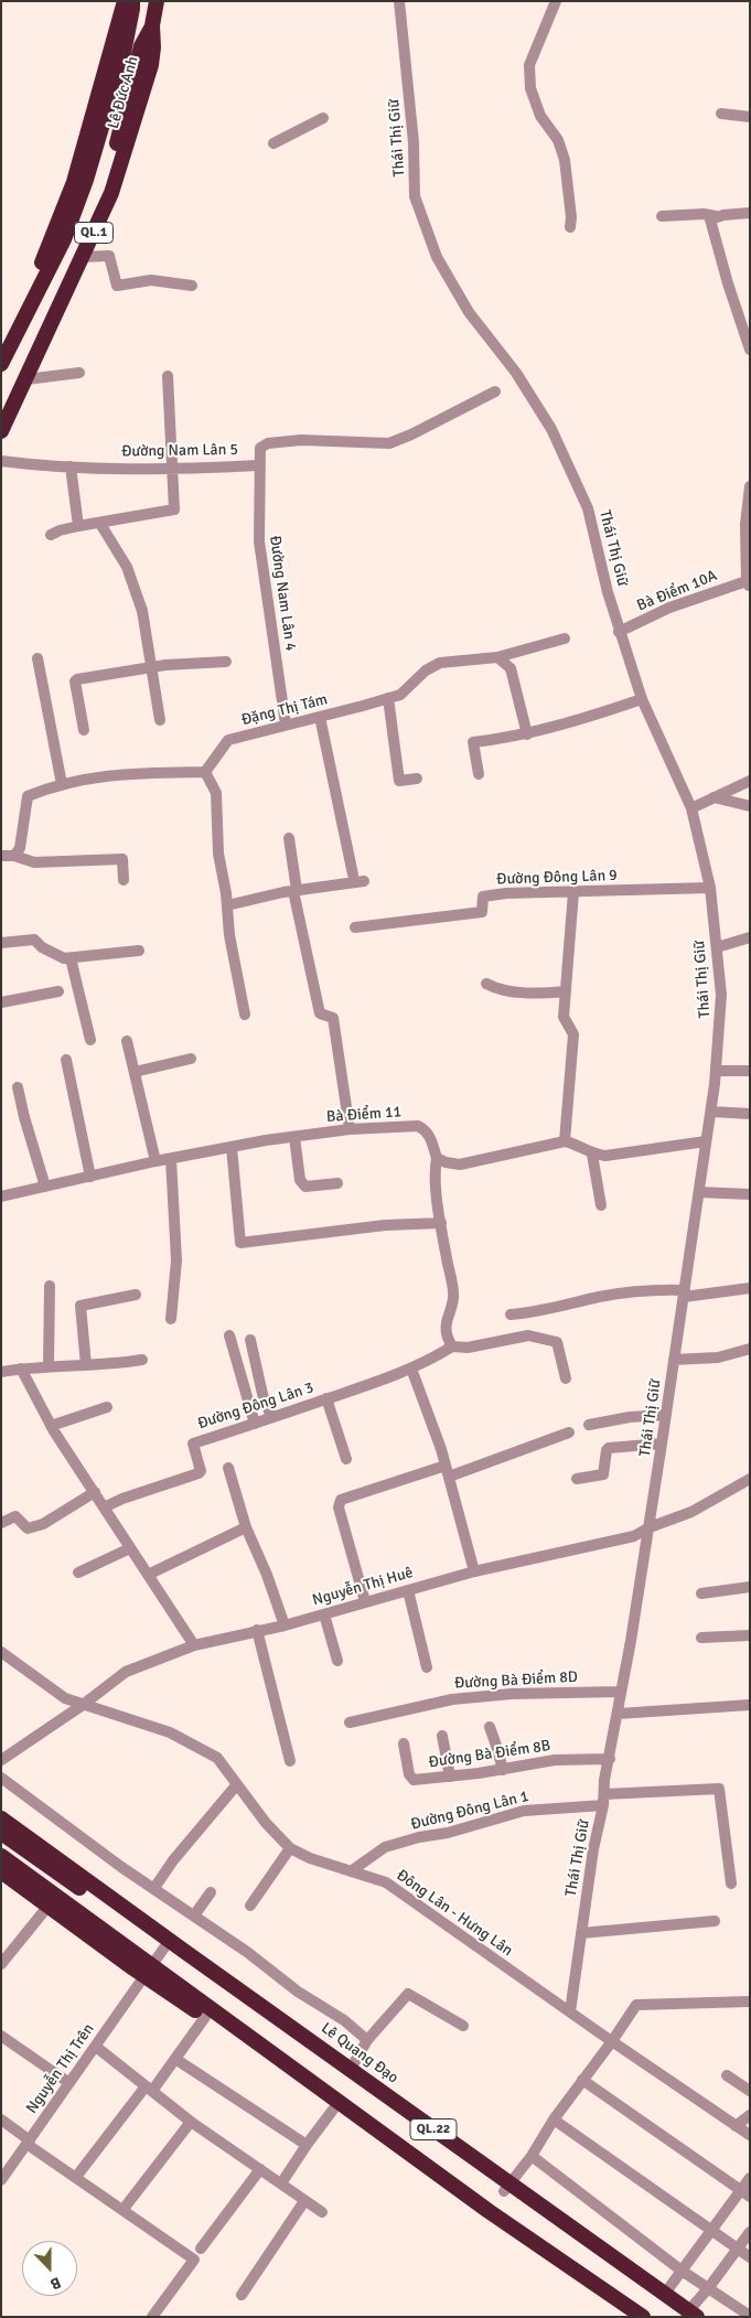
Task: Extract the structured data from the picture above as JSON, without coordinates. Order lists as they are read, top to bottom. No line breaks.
{"streets":{"highway":["Lê Đức Anh","QL.1","Lê Quang Đạo","QL.22"],"street":["Thái Thị Giữ","Đường Nam Lân 5","Bà Điểm 10A","Đường Nam Lân 4","Đặng Thị Tám","Đường Đông Lân 9","Bà Điểm 11","Đường Đông Lân 3","Nguyễn Thị Huê","Đường Bà Điểm 8D","Đường Bà Điểm 8B","Đường Đông Lân 1","Đông Lân - Hưng Lân","Nguyễn Thị Trên"]},"crossings":[["Lê Đức Anh","QL.1"],["Thái Thị Giữ","Bà Điểm 10A"],["Thái Thị Giữ","Đường Đông Lân 9"],["Thái Thị Giữ","Nguyễn Thị Huê"],["Thái Thị Giữ","Đường Bà Điểm 8D"],["Thái Thị Giữ","Đường Bà Điểm 8B"],["Thái Thị Giữ","Đường Đông Lân 1"],["Thái Thị Giữ","Đông Lân - Hưng Lân"],["Đường Nam Lân 5","Đường Nam Lân 4"],["Đường Nam Lân 4","Đặng Thị Tám"],["Nguyễn Thị Huê","Đông Lân - Hưng Lân"],["Đường Đông Lân 1","Đông Lân - Hưng Lân"],["Lê Quang Đạo","Nguyễn Thị Trên"],["Nguyễn Thị Trên","QL.22"]],"north":"bottom"}
